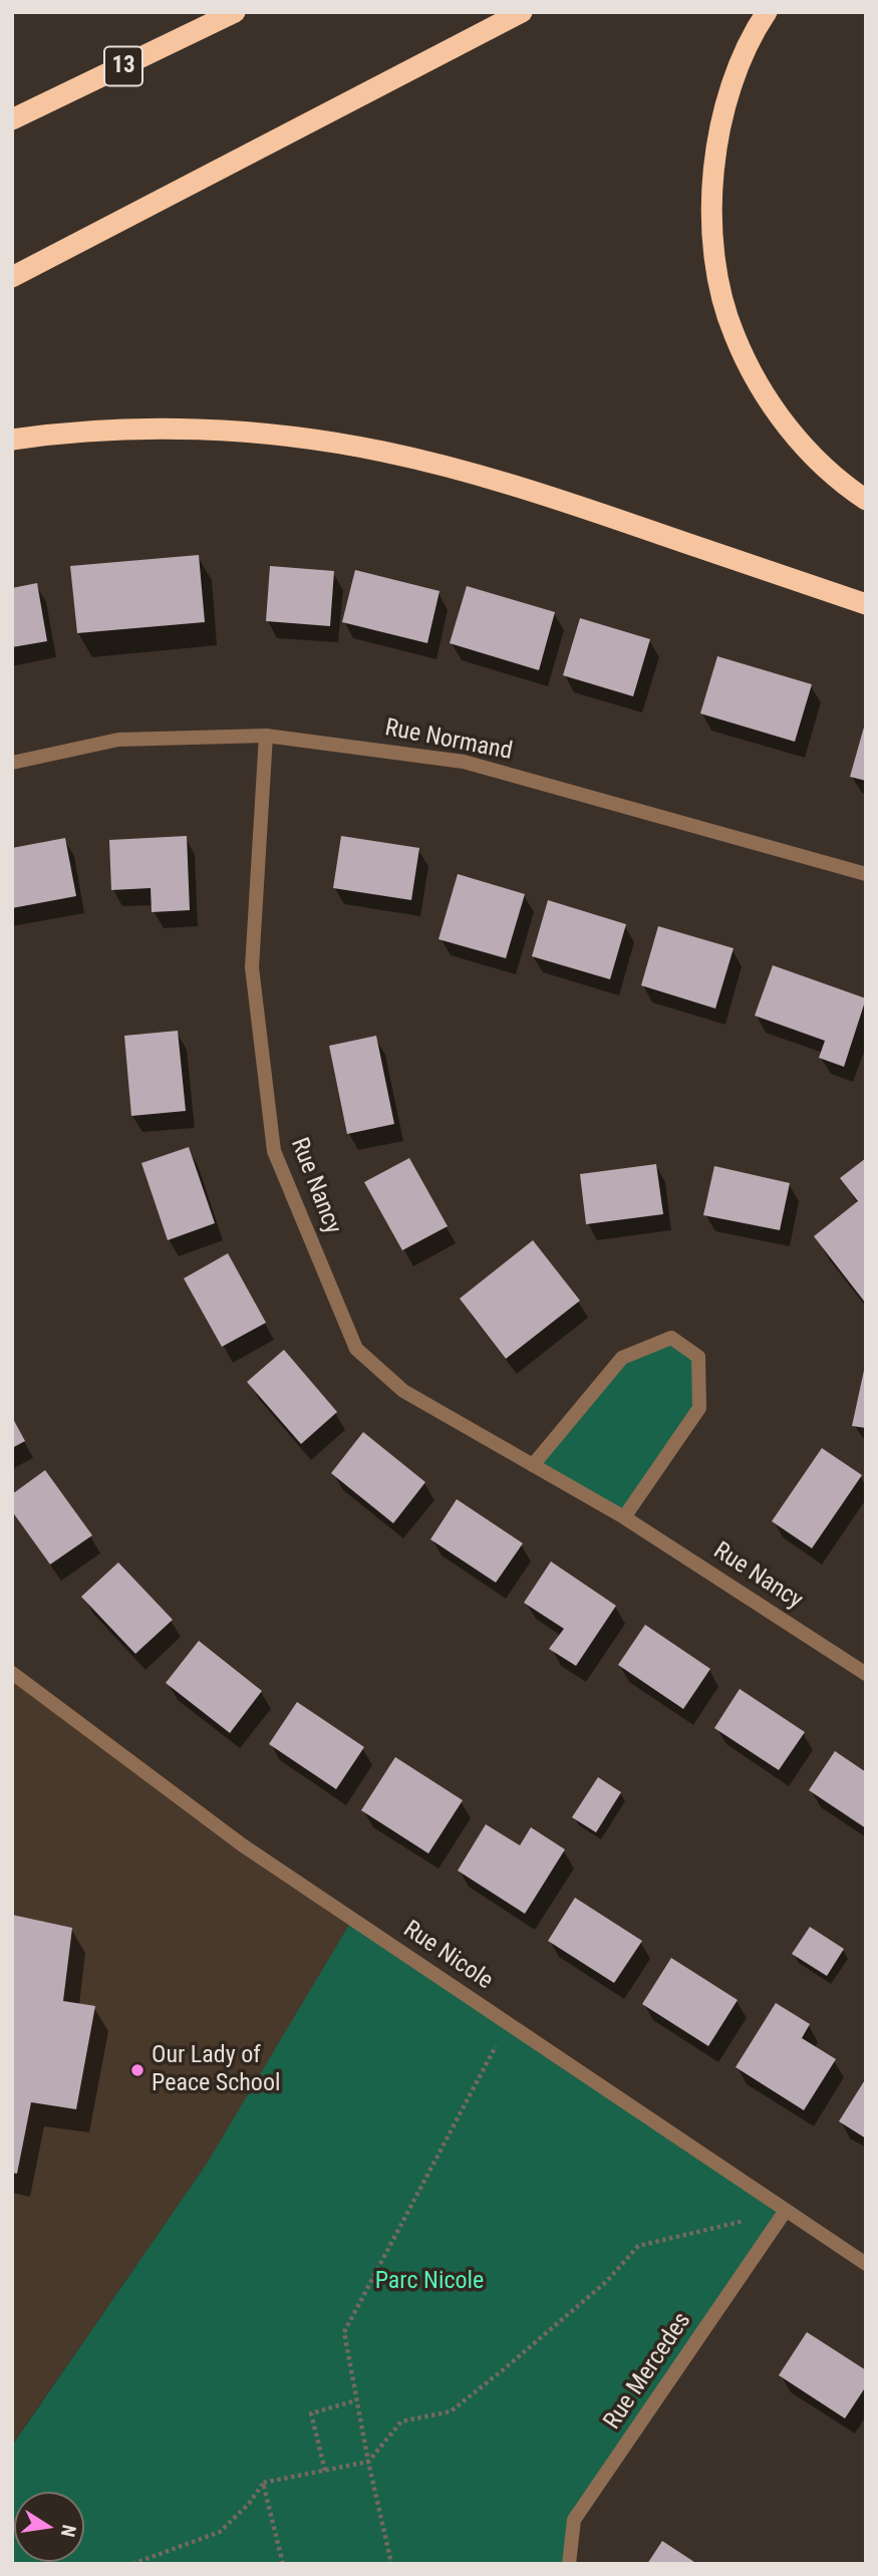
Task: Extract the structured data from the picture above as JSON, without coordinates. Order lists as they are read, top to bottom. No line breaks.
{"streets":{"highway":["13"],"street":["Rue Normand","Rue Nancy","Rue Nicole","Rue Mercedes"]},"crossings":[["Rue Normand","Rue Nancy"],["Rue Nicole","Rue Mercedes"]],"parks":["Parc Nicole"],"places":["Our Lady of Peace School"],"north":"right"}
